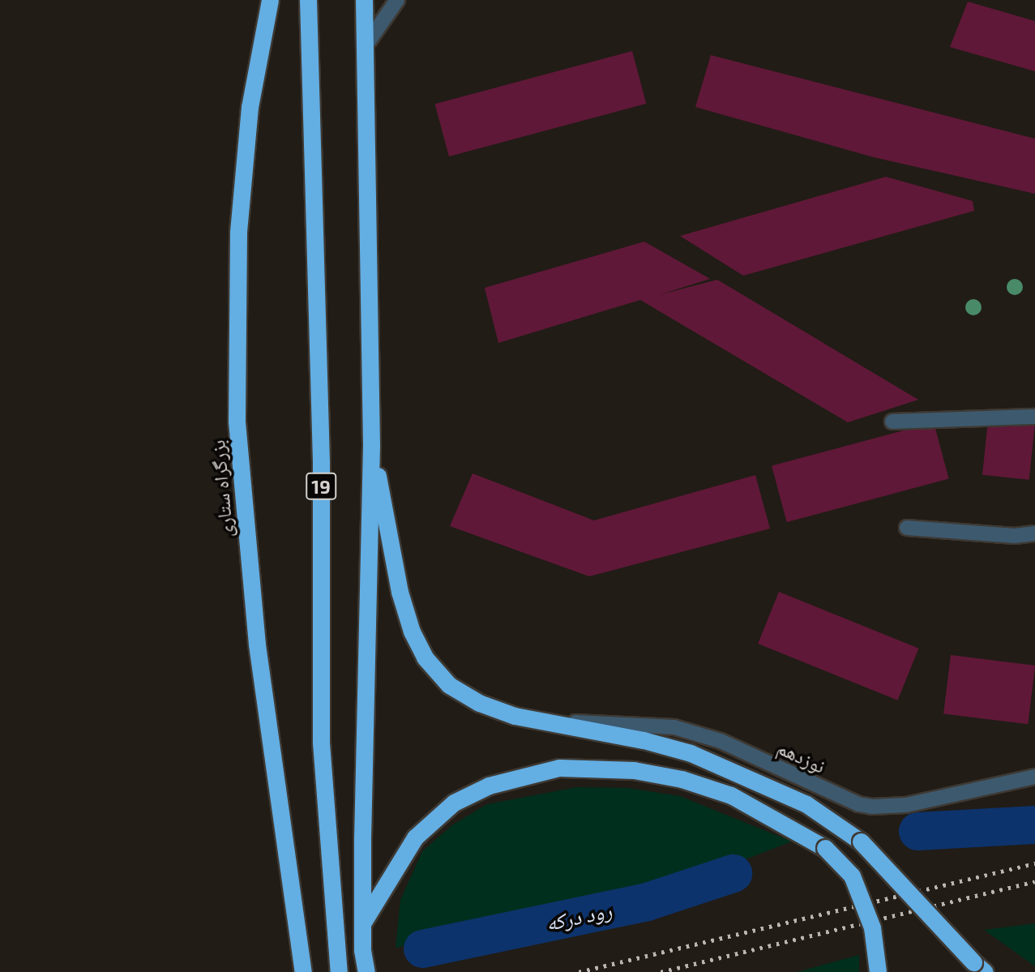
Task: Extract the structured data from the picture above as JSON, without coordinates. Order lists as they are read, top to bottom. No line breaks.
{"streets":{"highway":["19","بزرگراه ستاری"],"street":["نوزدهم"]},"water":["رود درکه"]}
